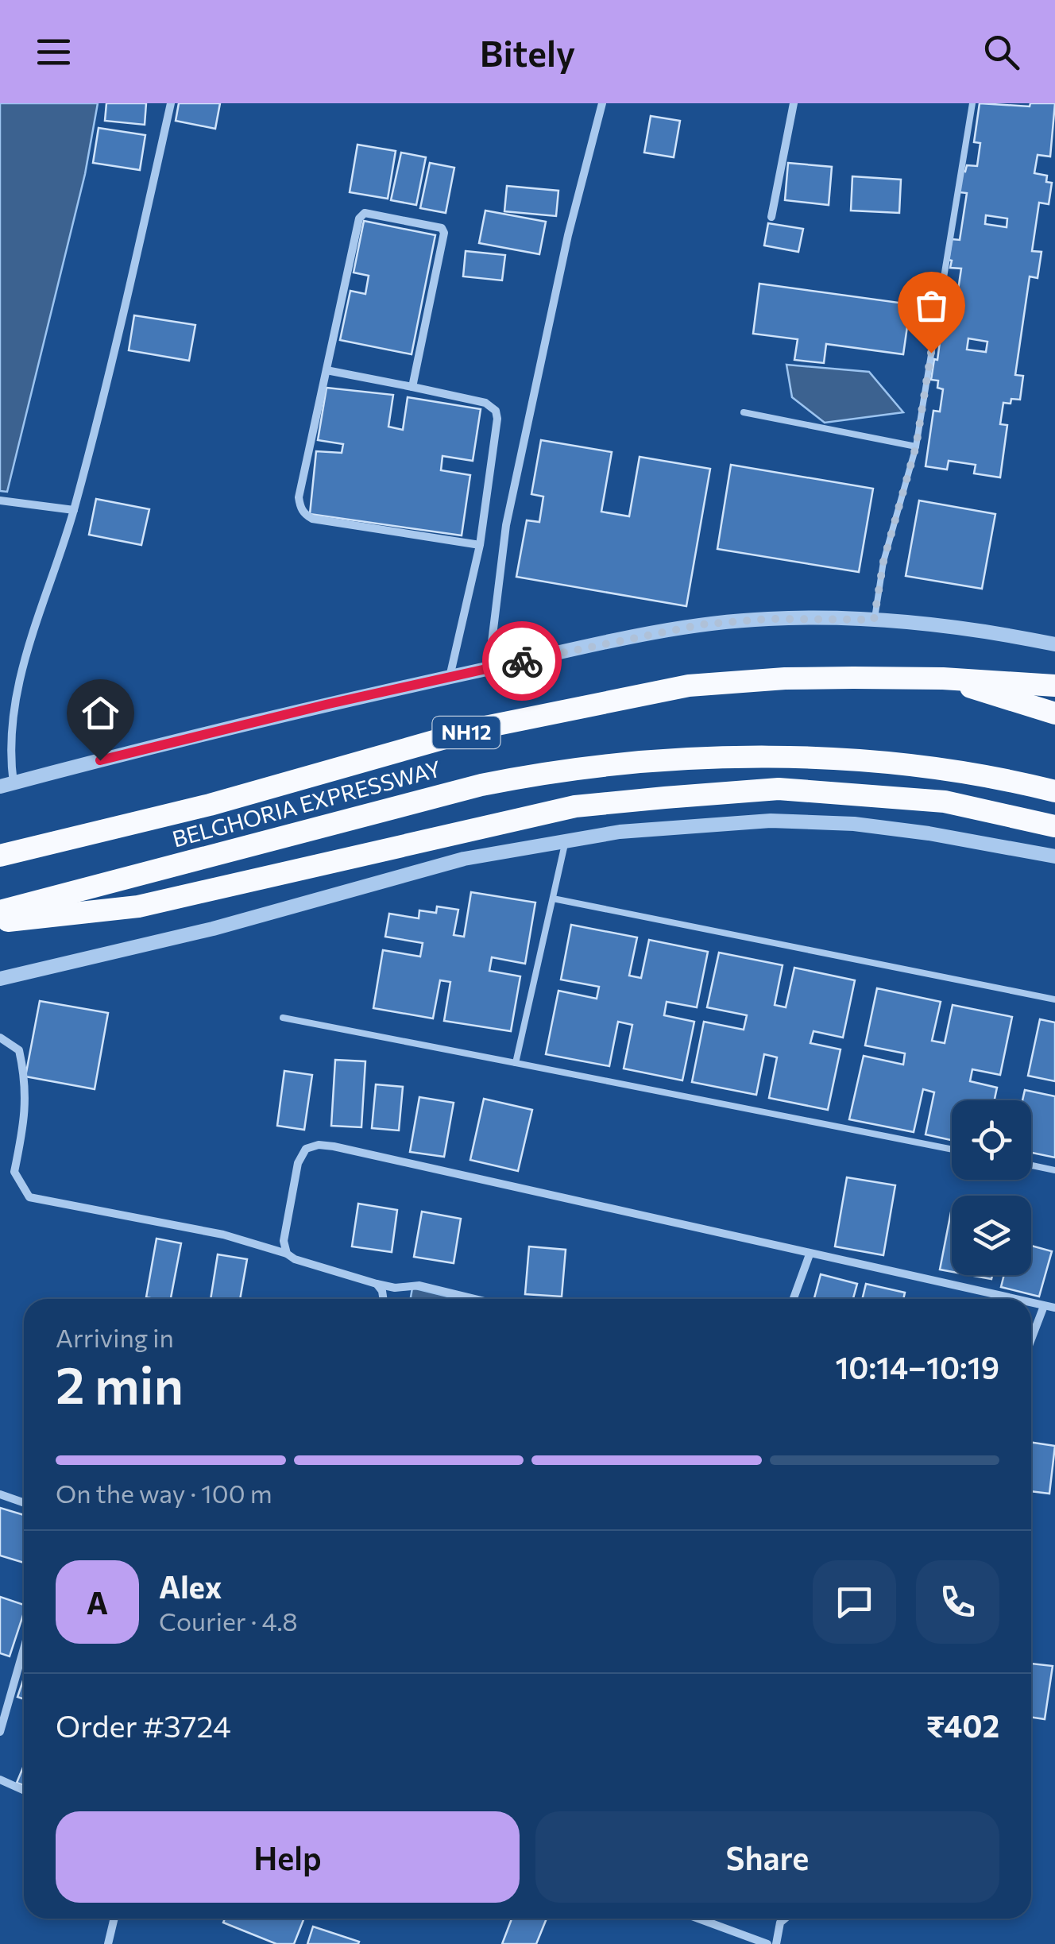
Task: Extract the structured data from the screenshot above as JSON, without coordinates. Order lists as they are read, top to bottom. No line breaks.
{"streets":{"highway":["NH12","BELGHORIA EXPRESSWAY"]},"page":{"header":"Bitely","heading":["2 min","Arriving in","10:14–10:19"],"panel":["Alex","Courier · 4.8","Order #3724","₹402"],"bar":"On the way · 100 m","round":"A","buttons":["Help","Share"]}}
